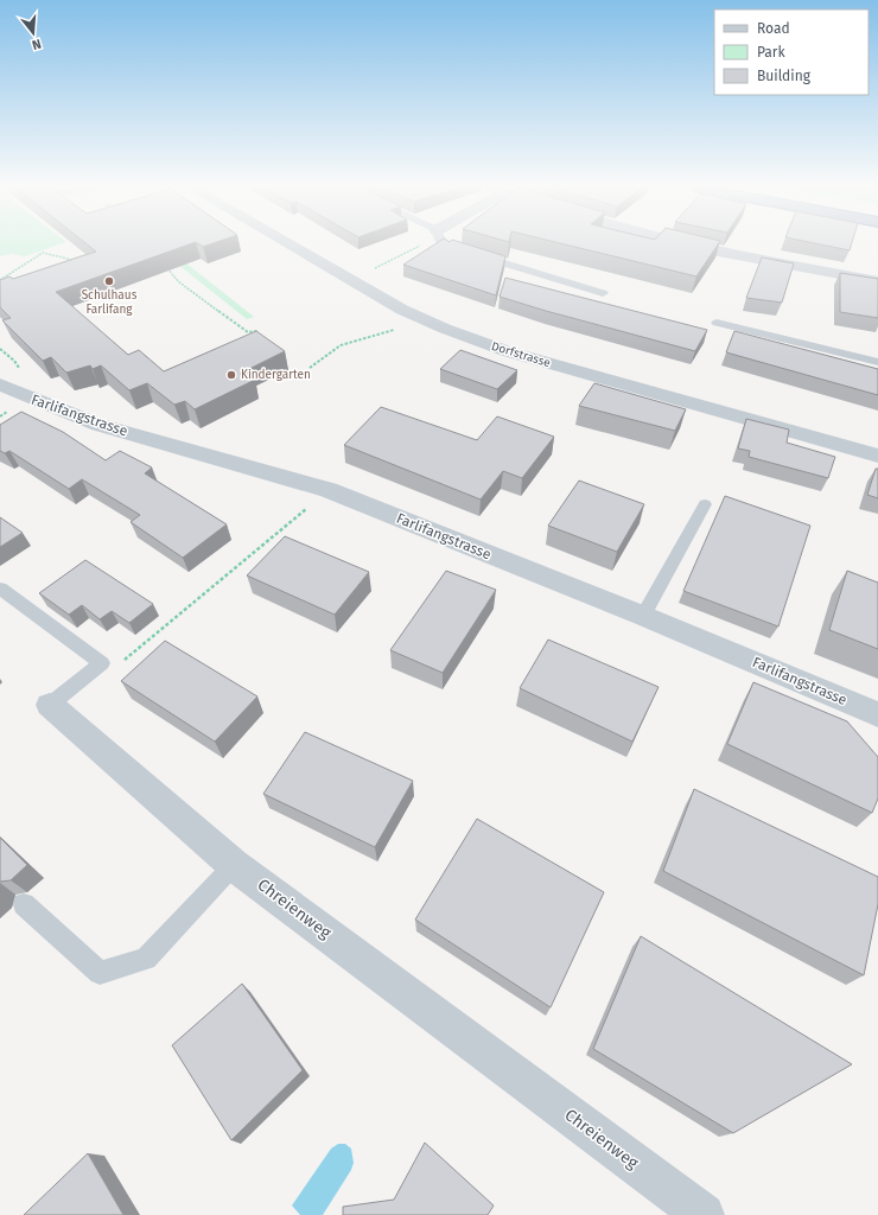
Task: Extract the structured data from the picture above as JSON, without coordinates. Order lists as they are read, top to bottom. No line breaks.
{"streets":{"street":["Dorfstrasse","Farlifangstrasse","Chreienweg"]},"places":["Schulhaus Farlifang","Kindergarten"],"legend":["Road","Park","Building"],"north":"bottom"}
